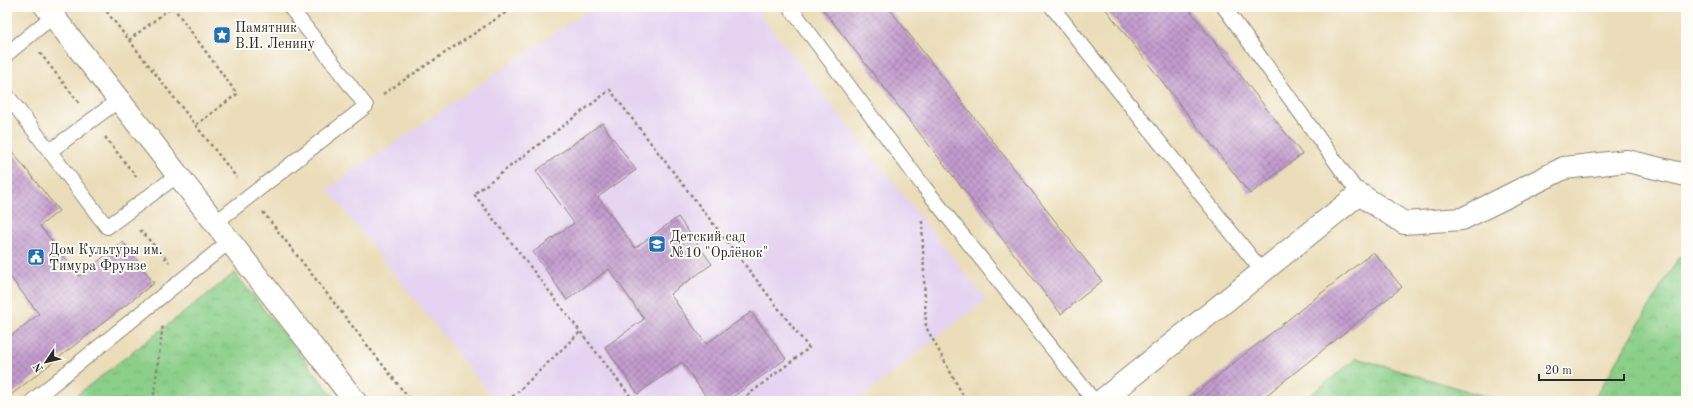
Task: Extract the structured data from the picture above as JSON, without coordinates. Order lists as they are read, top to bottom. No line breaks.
{"places":{"place":["Памятник В.И. Ленину"],"school or university":["Детский сад №10 \"Орлёнок\""],"public building":["Дом Культуры им. Тимура Фрунзе"]},"scale_bar":"20 m","north":"bottom left"}
